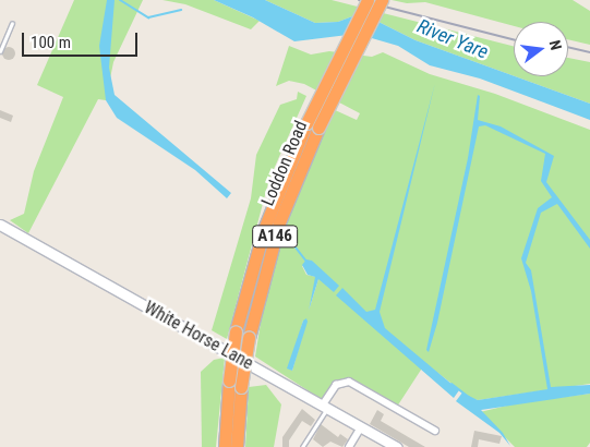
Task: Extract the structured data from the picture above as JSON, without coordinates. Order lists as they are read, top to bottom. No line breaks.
{"streets":{"highway":["Loddon Road","A146"],"street":["White Horse Lane"]},"water":["River Yare"],"scale_bar":"100 m","north":"right"}
